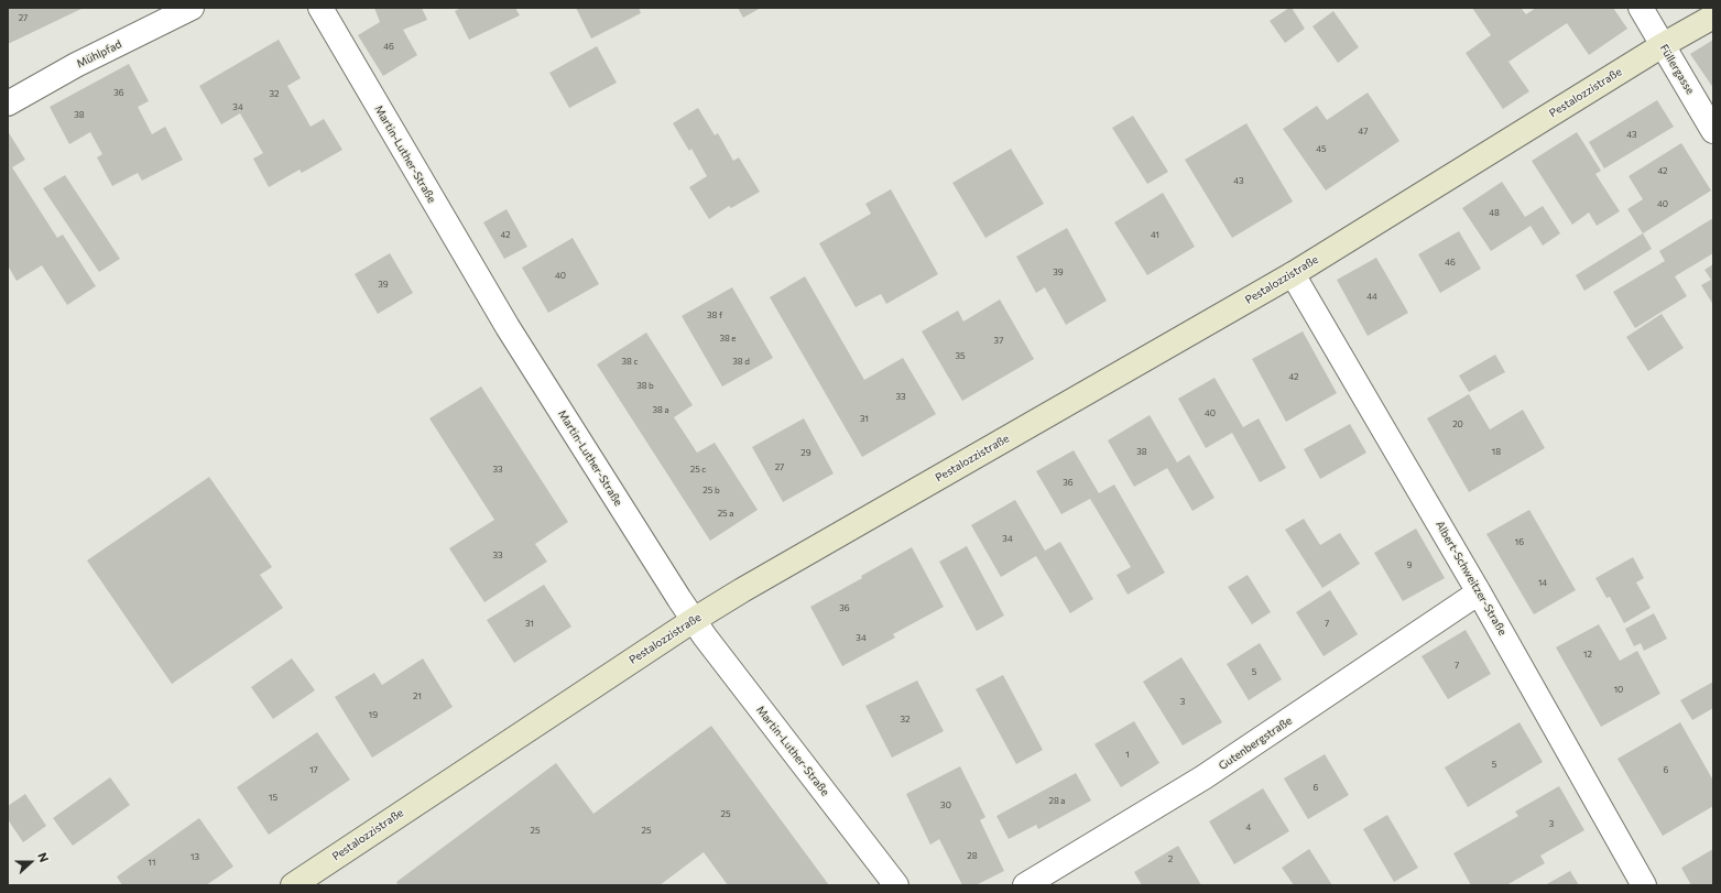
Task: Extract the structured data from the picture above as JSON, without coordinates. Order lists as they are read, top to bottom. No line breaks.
{"streets":{"main road":["Pestalozzistraße"],"street":["Mühlpfad","Füllergasse","Martin-Luther-Straße","Albert-Schweitzer-Straße","Gutenbergstraße"]},"crossings":[["Füllergasse","Pestalozzistraße"],["Pestalozzistraße","Martin-Luther-Straße"],["Pestalozzistraße","Albert-Schweitzer-Straße"],["Albert-Schweitzer-Straße","Gutenbergstraße"]],"house_numbers":["27","46","36","32","34","38","47","43","45","42","43","40","48","42","41","46","39","40","39","44","38 f","38 e","37","35","38 c","38 d","42","38 b","33","38 a","40","31","20","38","18","29","27","33","25 c","36","25 b","25 a","34","16","33","9","14","36","31","7","34","12","7","5","10","21","3","19","32","1","5","17","6","6","15","28 a","30","25","3","4","25","25","28","13","2","11"],"north":"right"}
